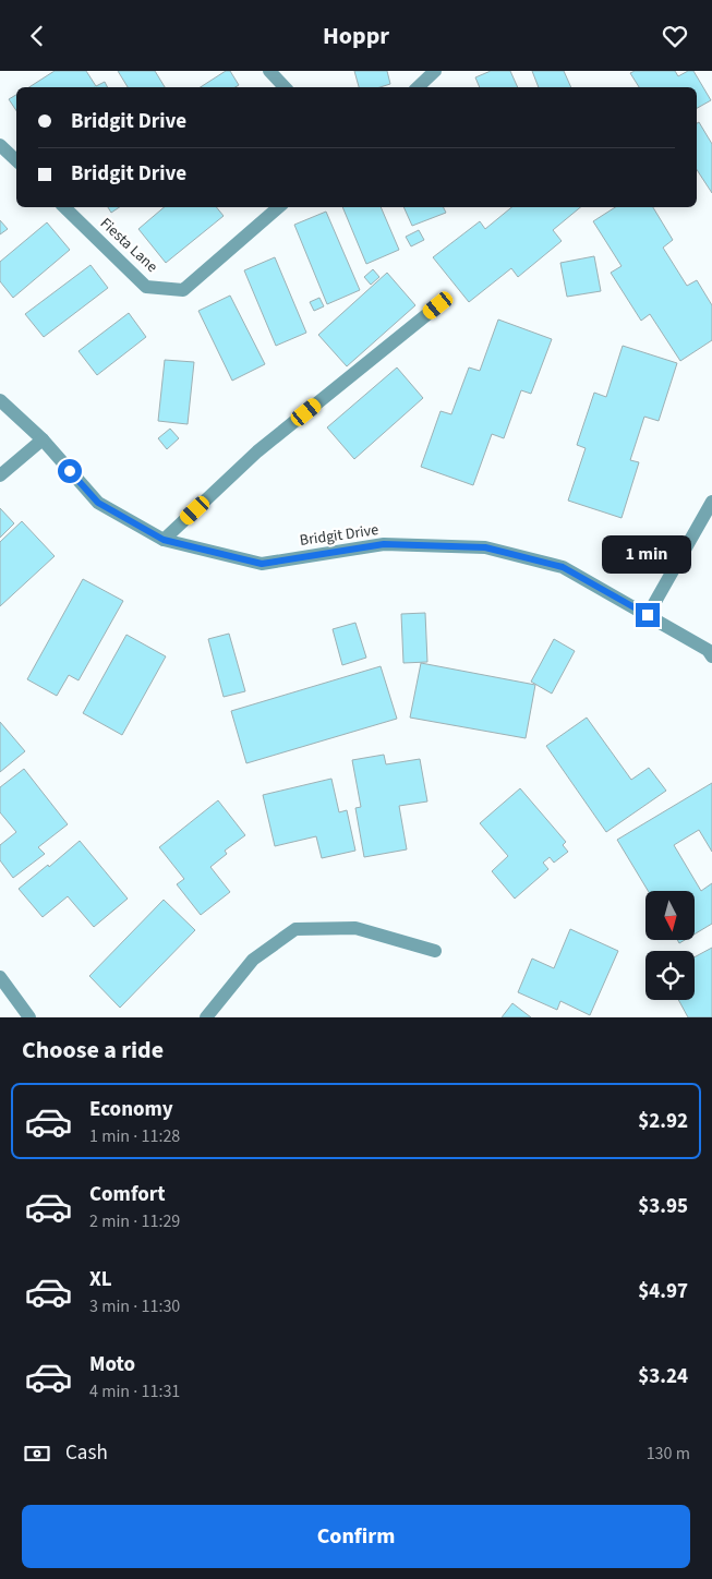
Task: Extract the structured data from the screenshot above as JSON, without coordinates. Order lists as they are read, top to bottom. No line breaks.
{"streets":{"street":["Fiesta Lane","Bridgit Drive"]},"north":"bottom","page":{"header":"Hoppr","banner":["Bridgit Drive","Bridgit Drive"],"bubble":"1 min","heading":"Choose a ride","list":[{"name":"Economy","note":"1 min · 11:28","value":"$2.92"},{"name":"Comfort","note":"2 min · 11:29","value":"$3.95"},{"name":"XL","note":"3 min · 11:30","value":"$4.97"},{"name":"Moto","note":"4 min · 11:31","value":"$3.24"}],"pay":["Cash","130 m"],"buttons":"Confirm"}}
